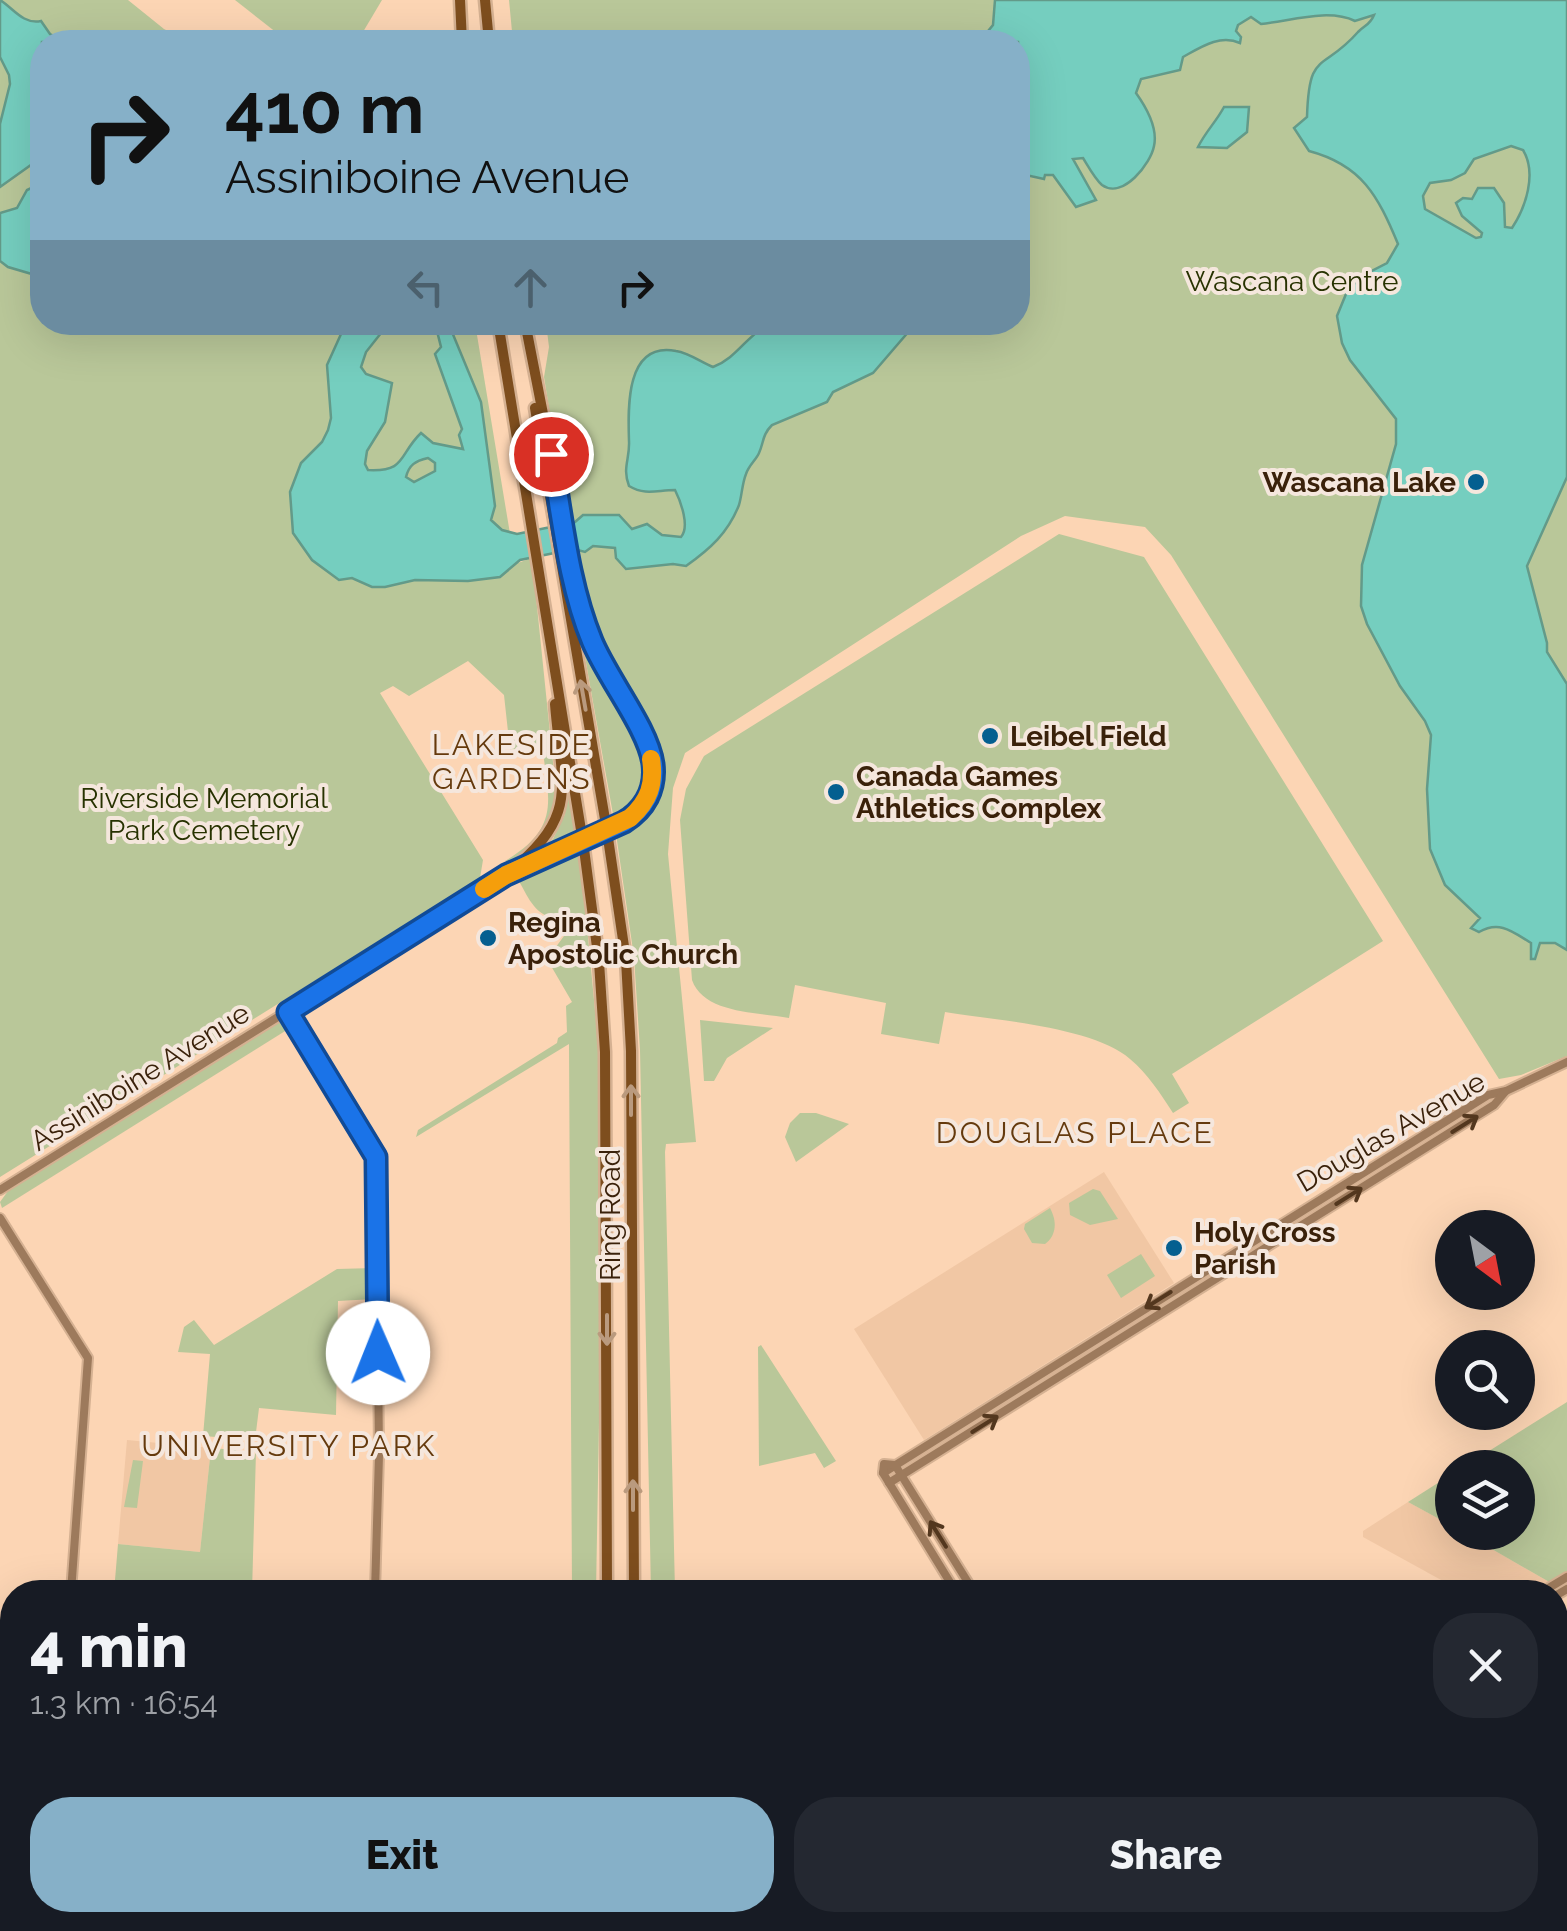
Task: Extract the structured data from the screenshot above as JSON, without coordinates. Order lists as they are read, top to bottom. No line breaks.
{"streets":{"highway":["Ring Road"],"street":["Assiniboine Avenue","Douglas Avenue"]},"districts":["LAKESIDE GARDENS","DOUGLAS PLACE","UNIVERSITY PARK"],"parks":["Wascana Centre","Riverside Memorial Park Cemetery"],"places":["Wascana Lake","Leibel Field","Canada Games Athletics Complex","Regina Apostolic Church","Holy Cross Parish"],"north":"bottom right","page":{"turn":["410 m","Assiniboine Avenue"],"heading":["4 min","1.3 km · 16:54"],"buttons":["Exit","Share"]}}
